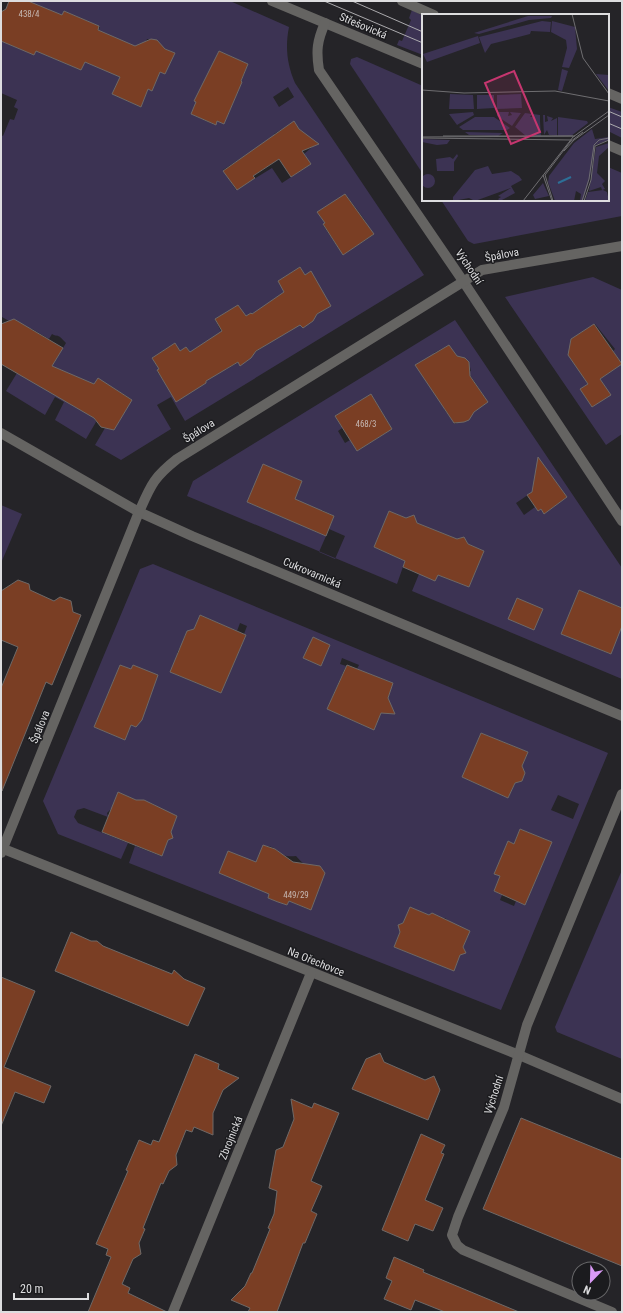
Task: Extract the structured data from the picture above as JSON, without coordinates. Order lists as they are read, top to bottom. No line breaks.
{"streets":{"street":["Střešovická","Špálova","Východní","Cukrovarnická","Na Ořechovce","Zbrojnická"]},"crossings":[["Střešovická","Východní"],["Špálova","Východní"],["Špálova","Cukrovarnická"],["Špálova","Na Ořechovce"],["Východní","Na Ořechovce"],["Na Ořechovce","Zbrojnická"]],"house_numbers":["438/4","468/3","449/29"],"scale_bar":"20 m","north":"bottom left"}
